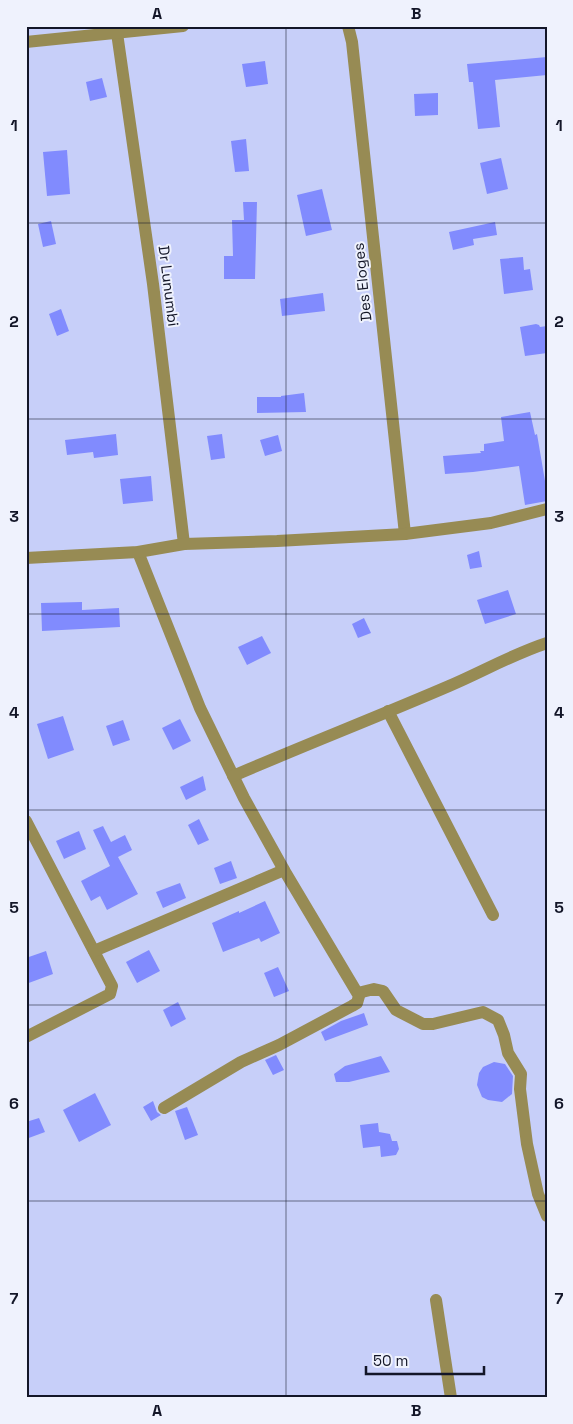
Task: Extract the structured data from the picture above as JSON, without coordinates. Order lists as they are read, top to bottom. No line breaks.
{"streets":{"street":["Des Eloges","Dr Lunumbi"]},"scale_bar":"50 m","grid":{"columns":["A","B"],"rows":["1","2","3","4","5","6","7"]}}
